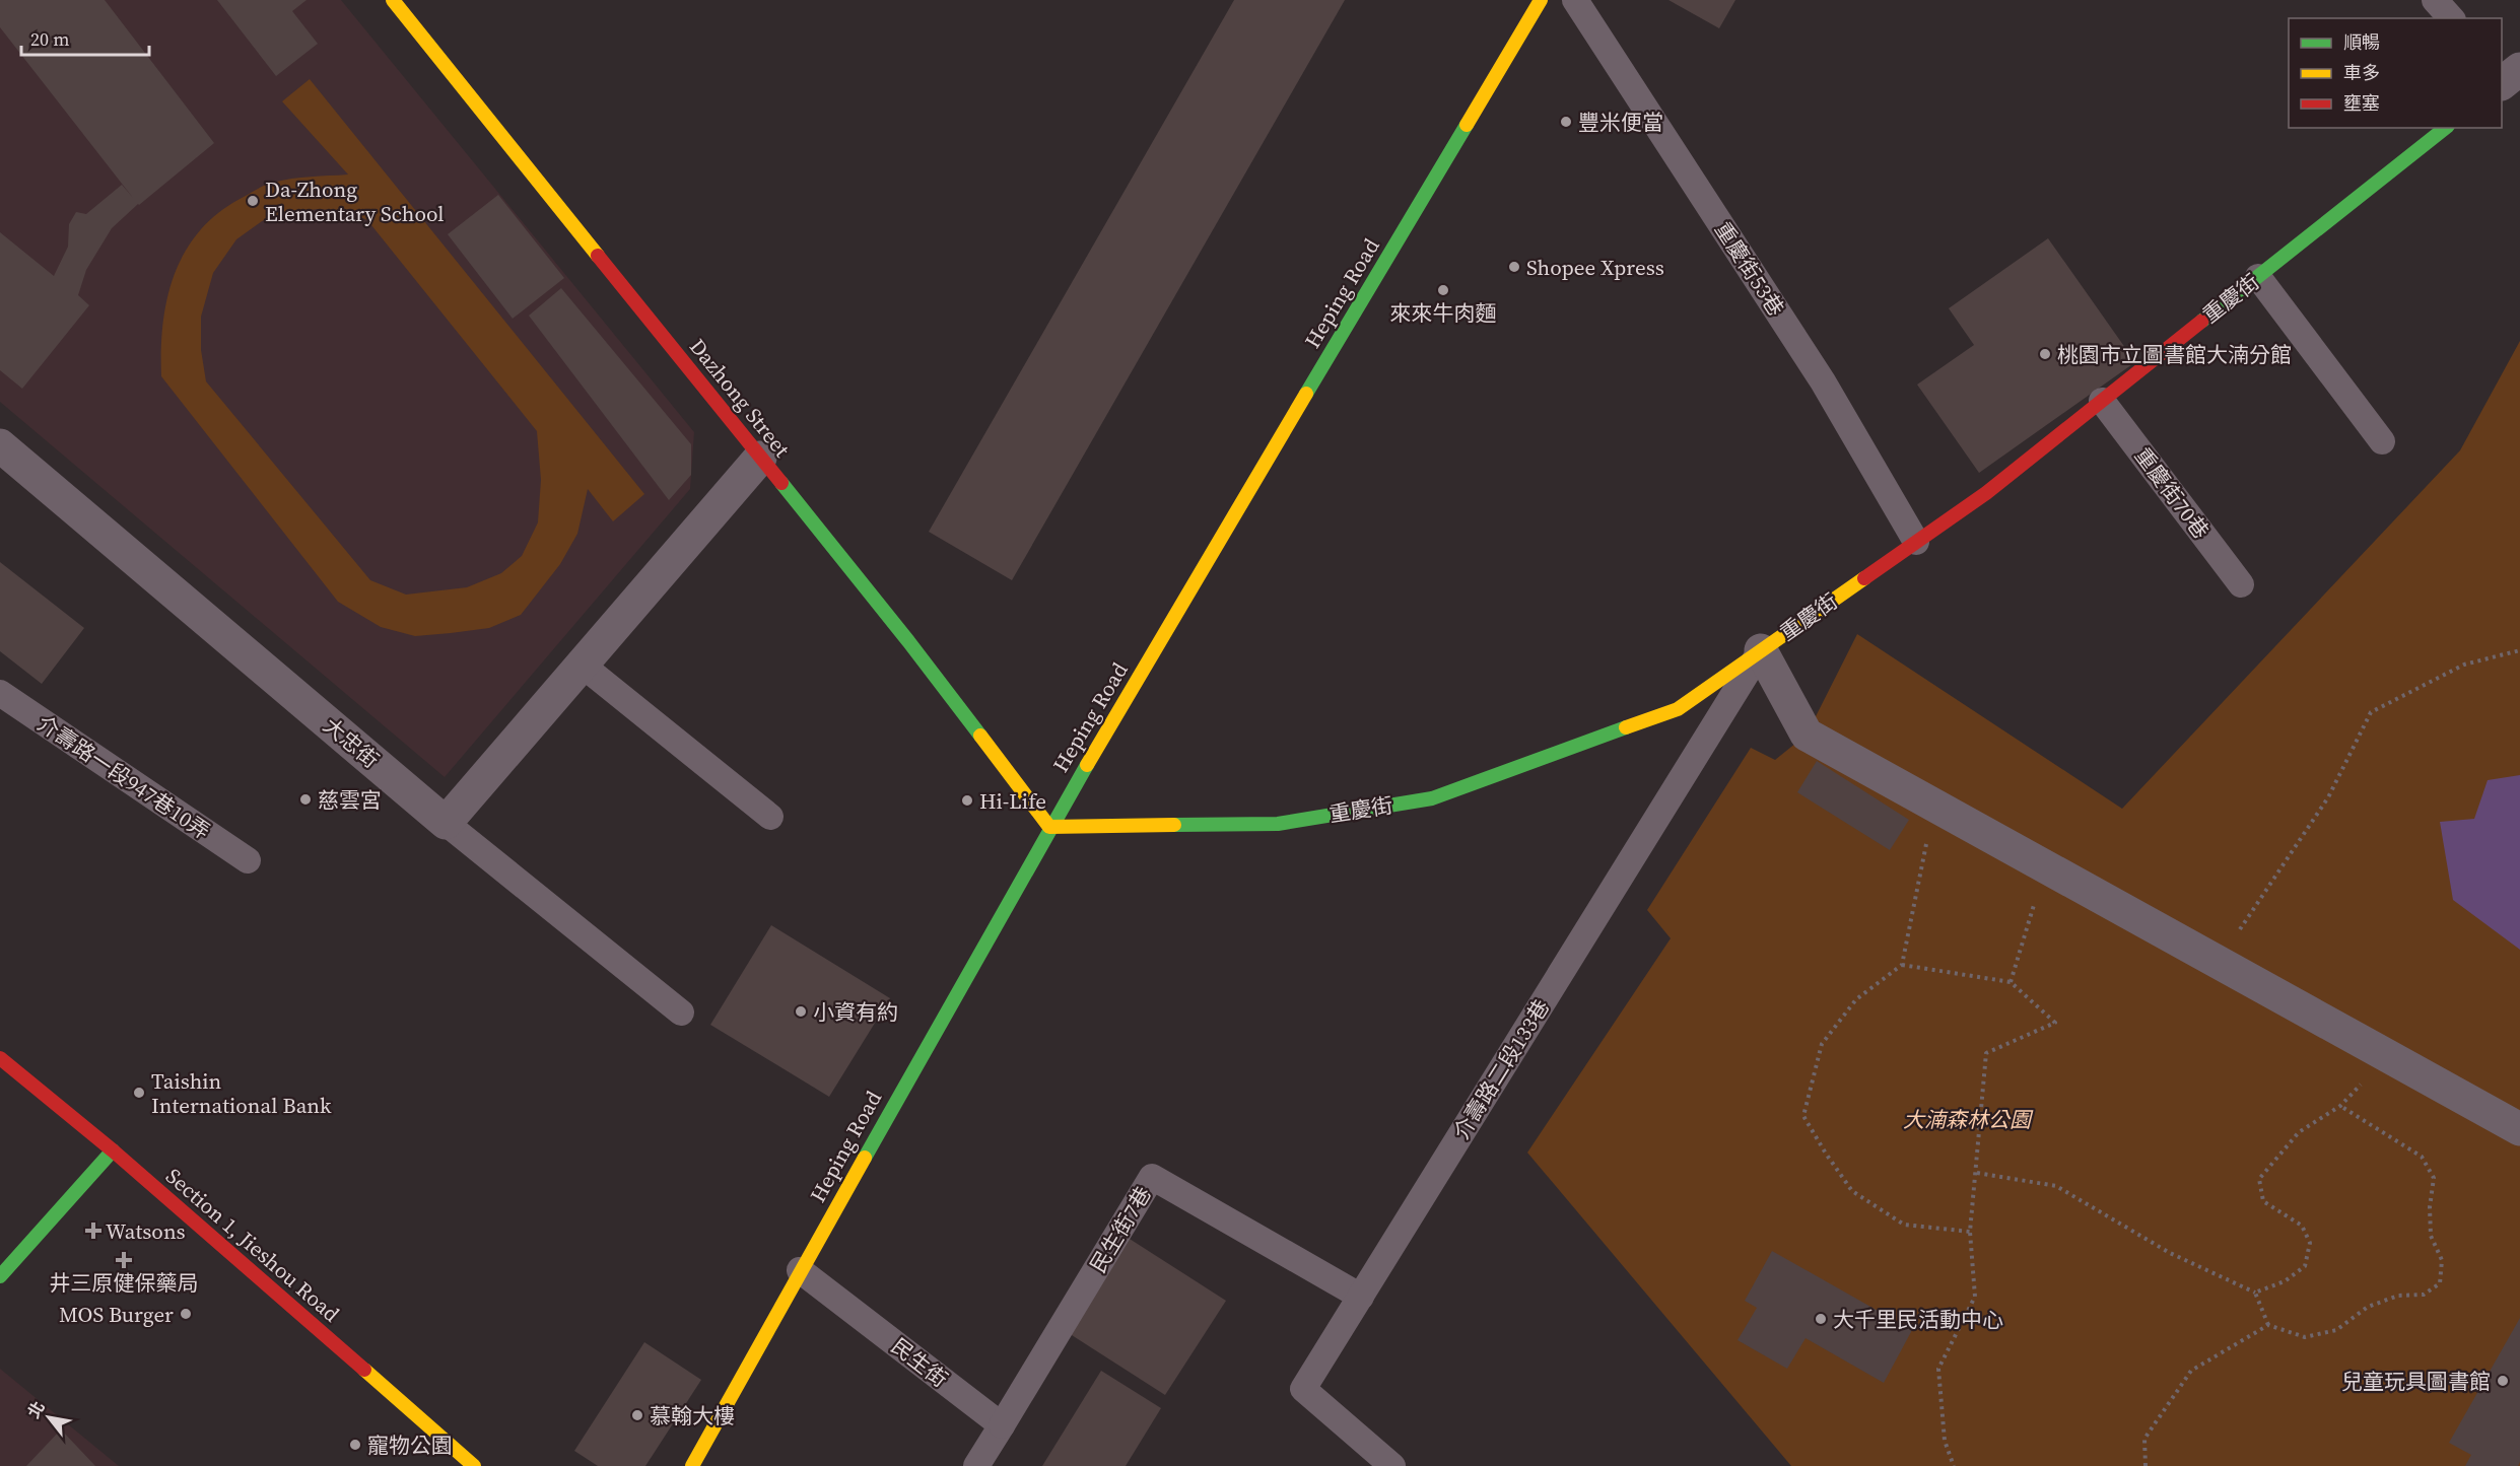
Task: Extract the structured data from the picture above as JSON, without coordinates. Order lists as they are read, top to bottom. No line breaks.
{"streets":{"street":["Heping Road","重慶街","Dazhong Street","大忠街","Section 1, Jieshou Road"],"lane":["重慶街53巷","重慶街70巷","介壽路一段947巷10弄","介壽路二段133巷","民生街7巷","民生街"]},"crossings":[["重慶街53巷","重慶街"],["Heping Road","重慶街"],["Heping Road","Dazhong Street"],["Heping Road","民生街"],["重慶街","Dazhong Street"],["重慶街","重慶街70巷"],["重慶街","介壽路二段133巷"],["介壽路二段133巷","民生街7巷"],["民生街7巷","民生街"]],"parks":["大湳森林公園"],"places":{"other":["豐米便當","Da-Zhong Elementary School","Shopee Xpress","來來牛肉麵","桃園市立圖書館大湳分館","慈雲宮","Hi-Life","小資有約","Taishin International Bank","MOS Burger","大千里民活動中心","兒童玩具圖書館","慕翰大樓","寵物公園"],"health":["Watsons","井三原健保藥局"]},"legend":["順暢","車多","壅塞"],"scale_bar":"20 m","north":"top left"}
